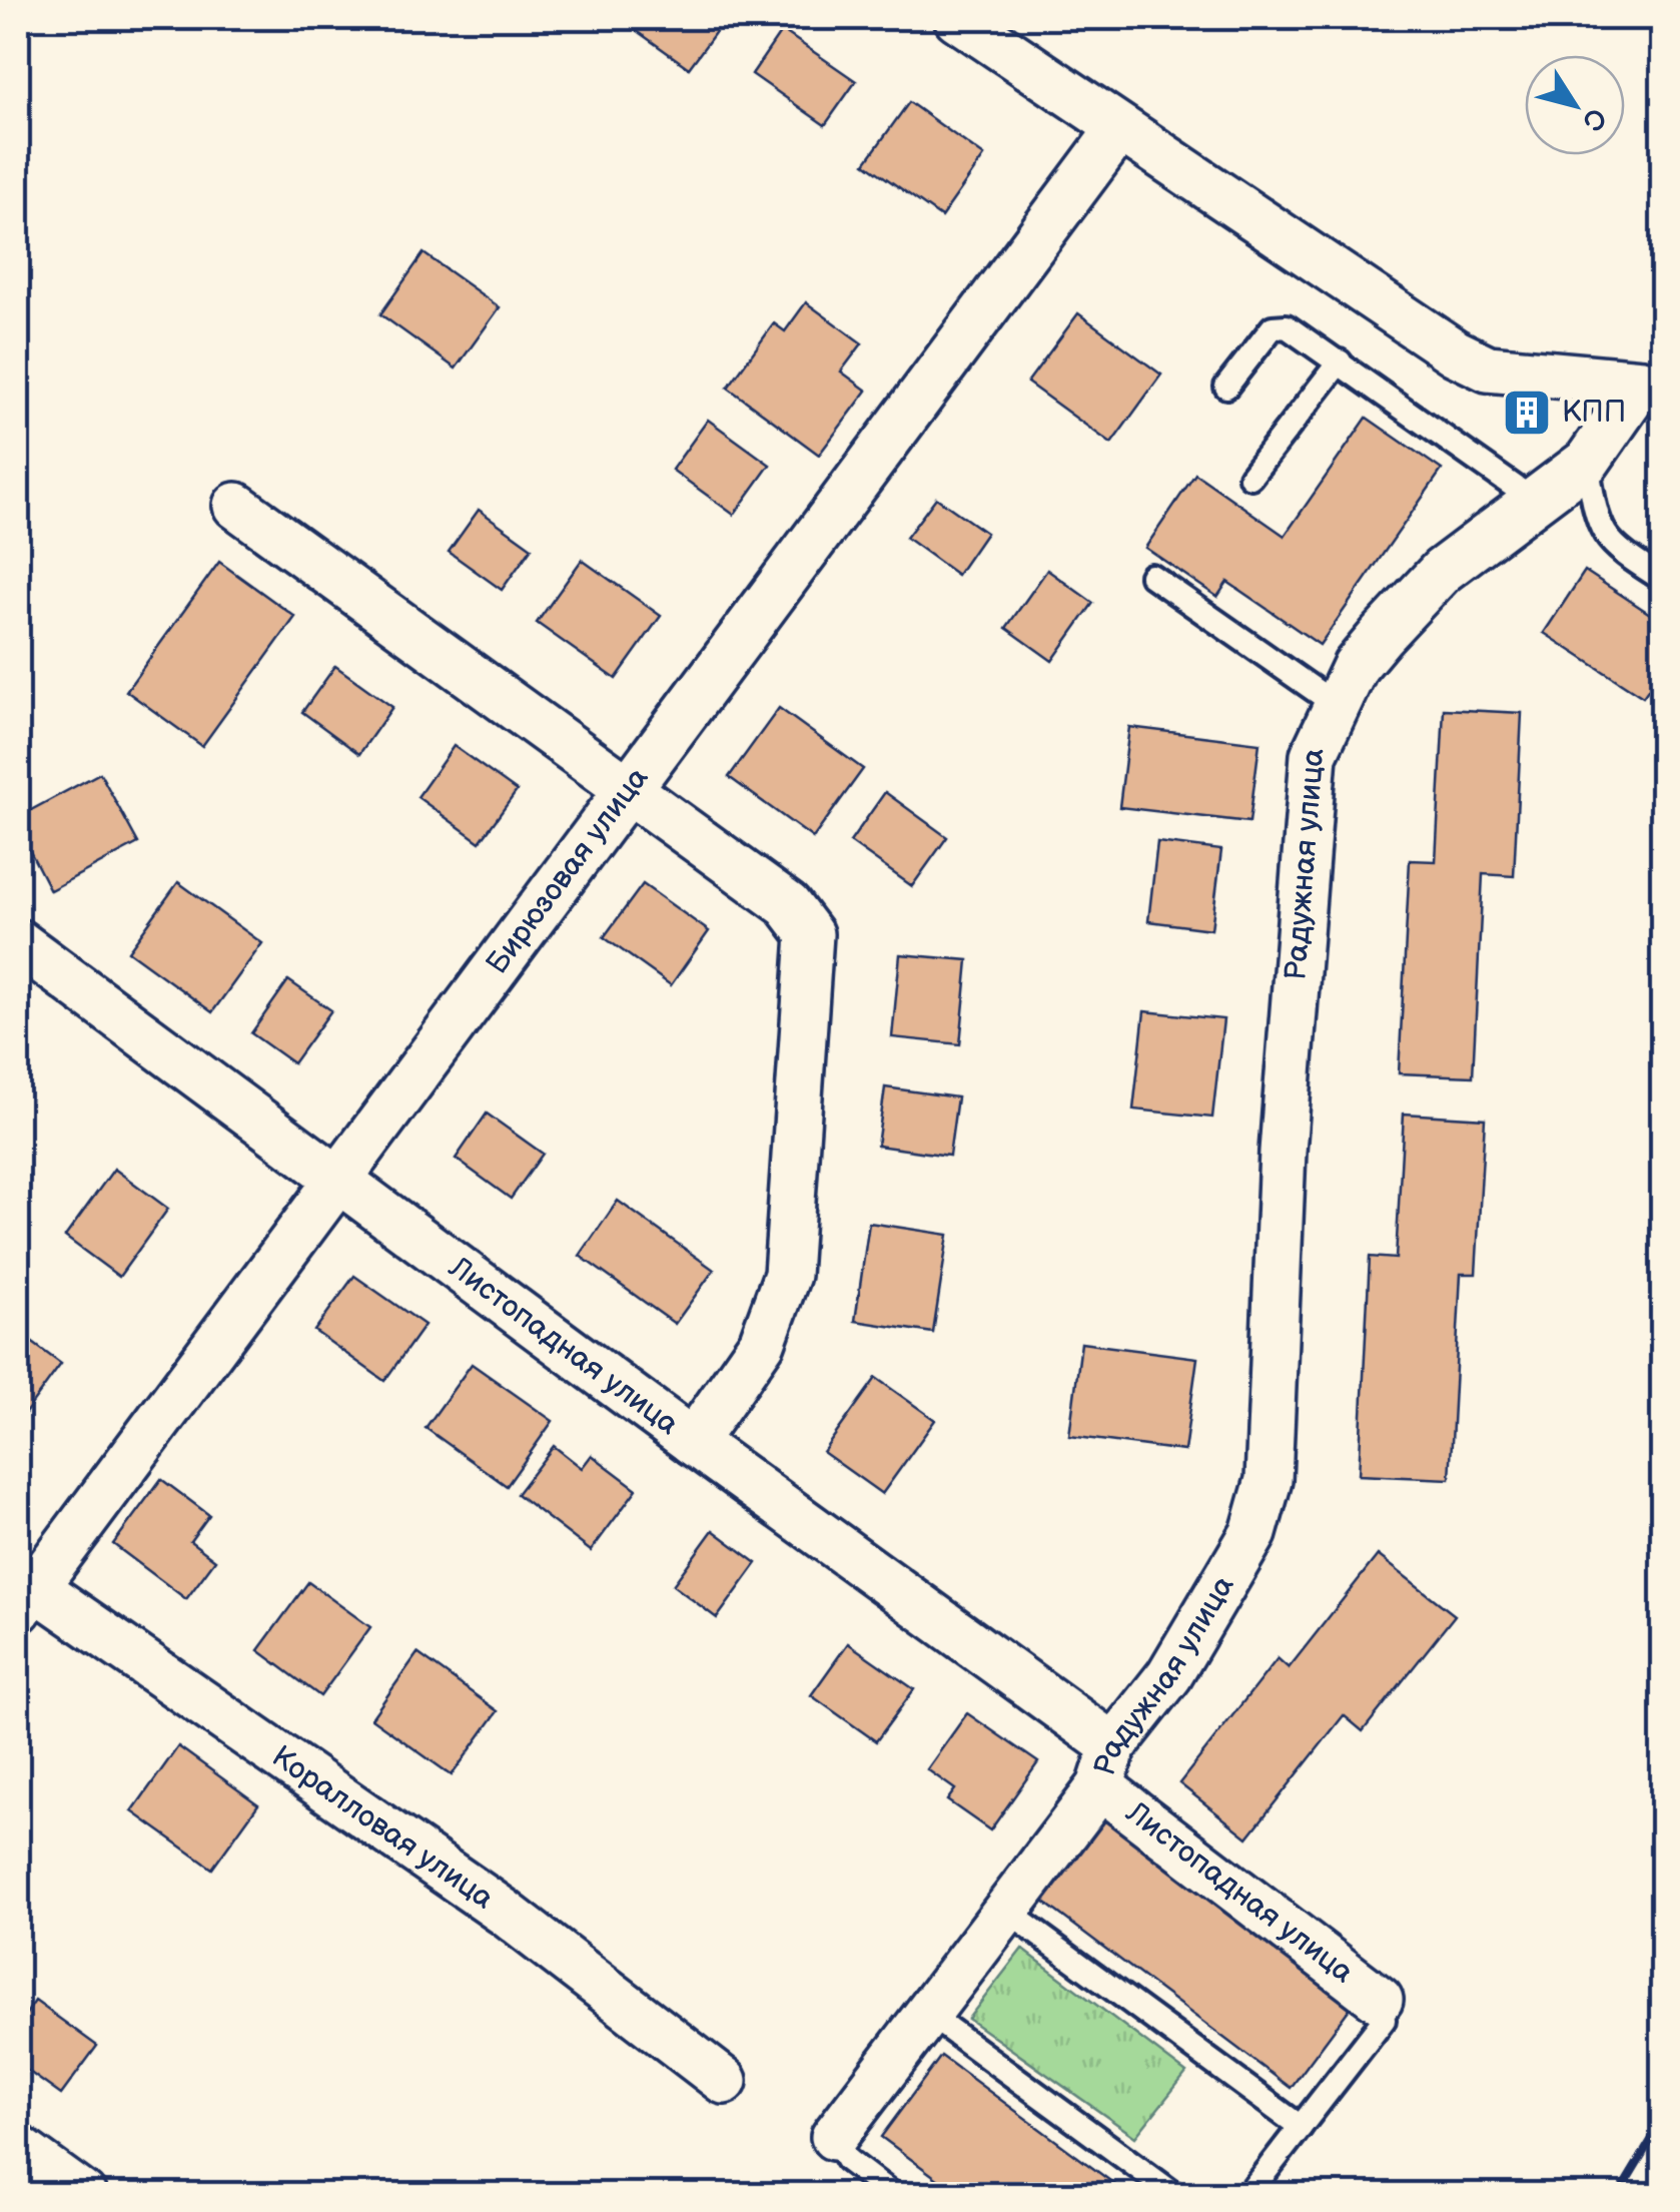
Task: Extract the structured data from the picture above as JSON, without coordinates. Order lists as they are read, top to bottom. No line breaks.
{"streets":{"street":["Радужная улица","Бирюзовая улица","Листопадная улица","Коралловая улица"]},"crossings":[["Радужная улица","Бирюзовая улица"],["Радужная улица","Листопадная улица"],["Бирюзовая улица","Листопадная улица"],["Бирюзовая улица","Коралловая улица"]],"places":{"building":["КПП"]},"north":"bottom right"}
